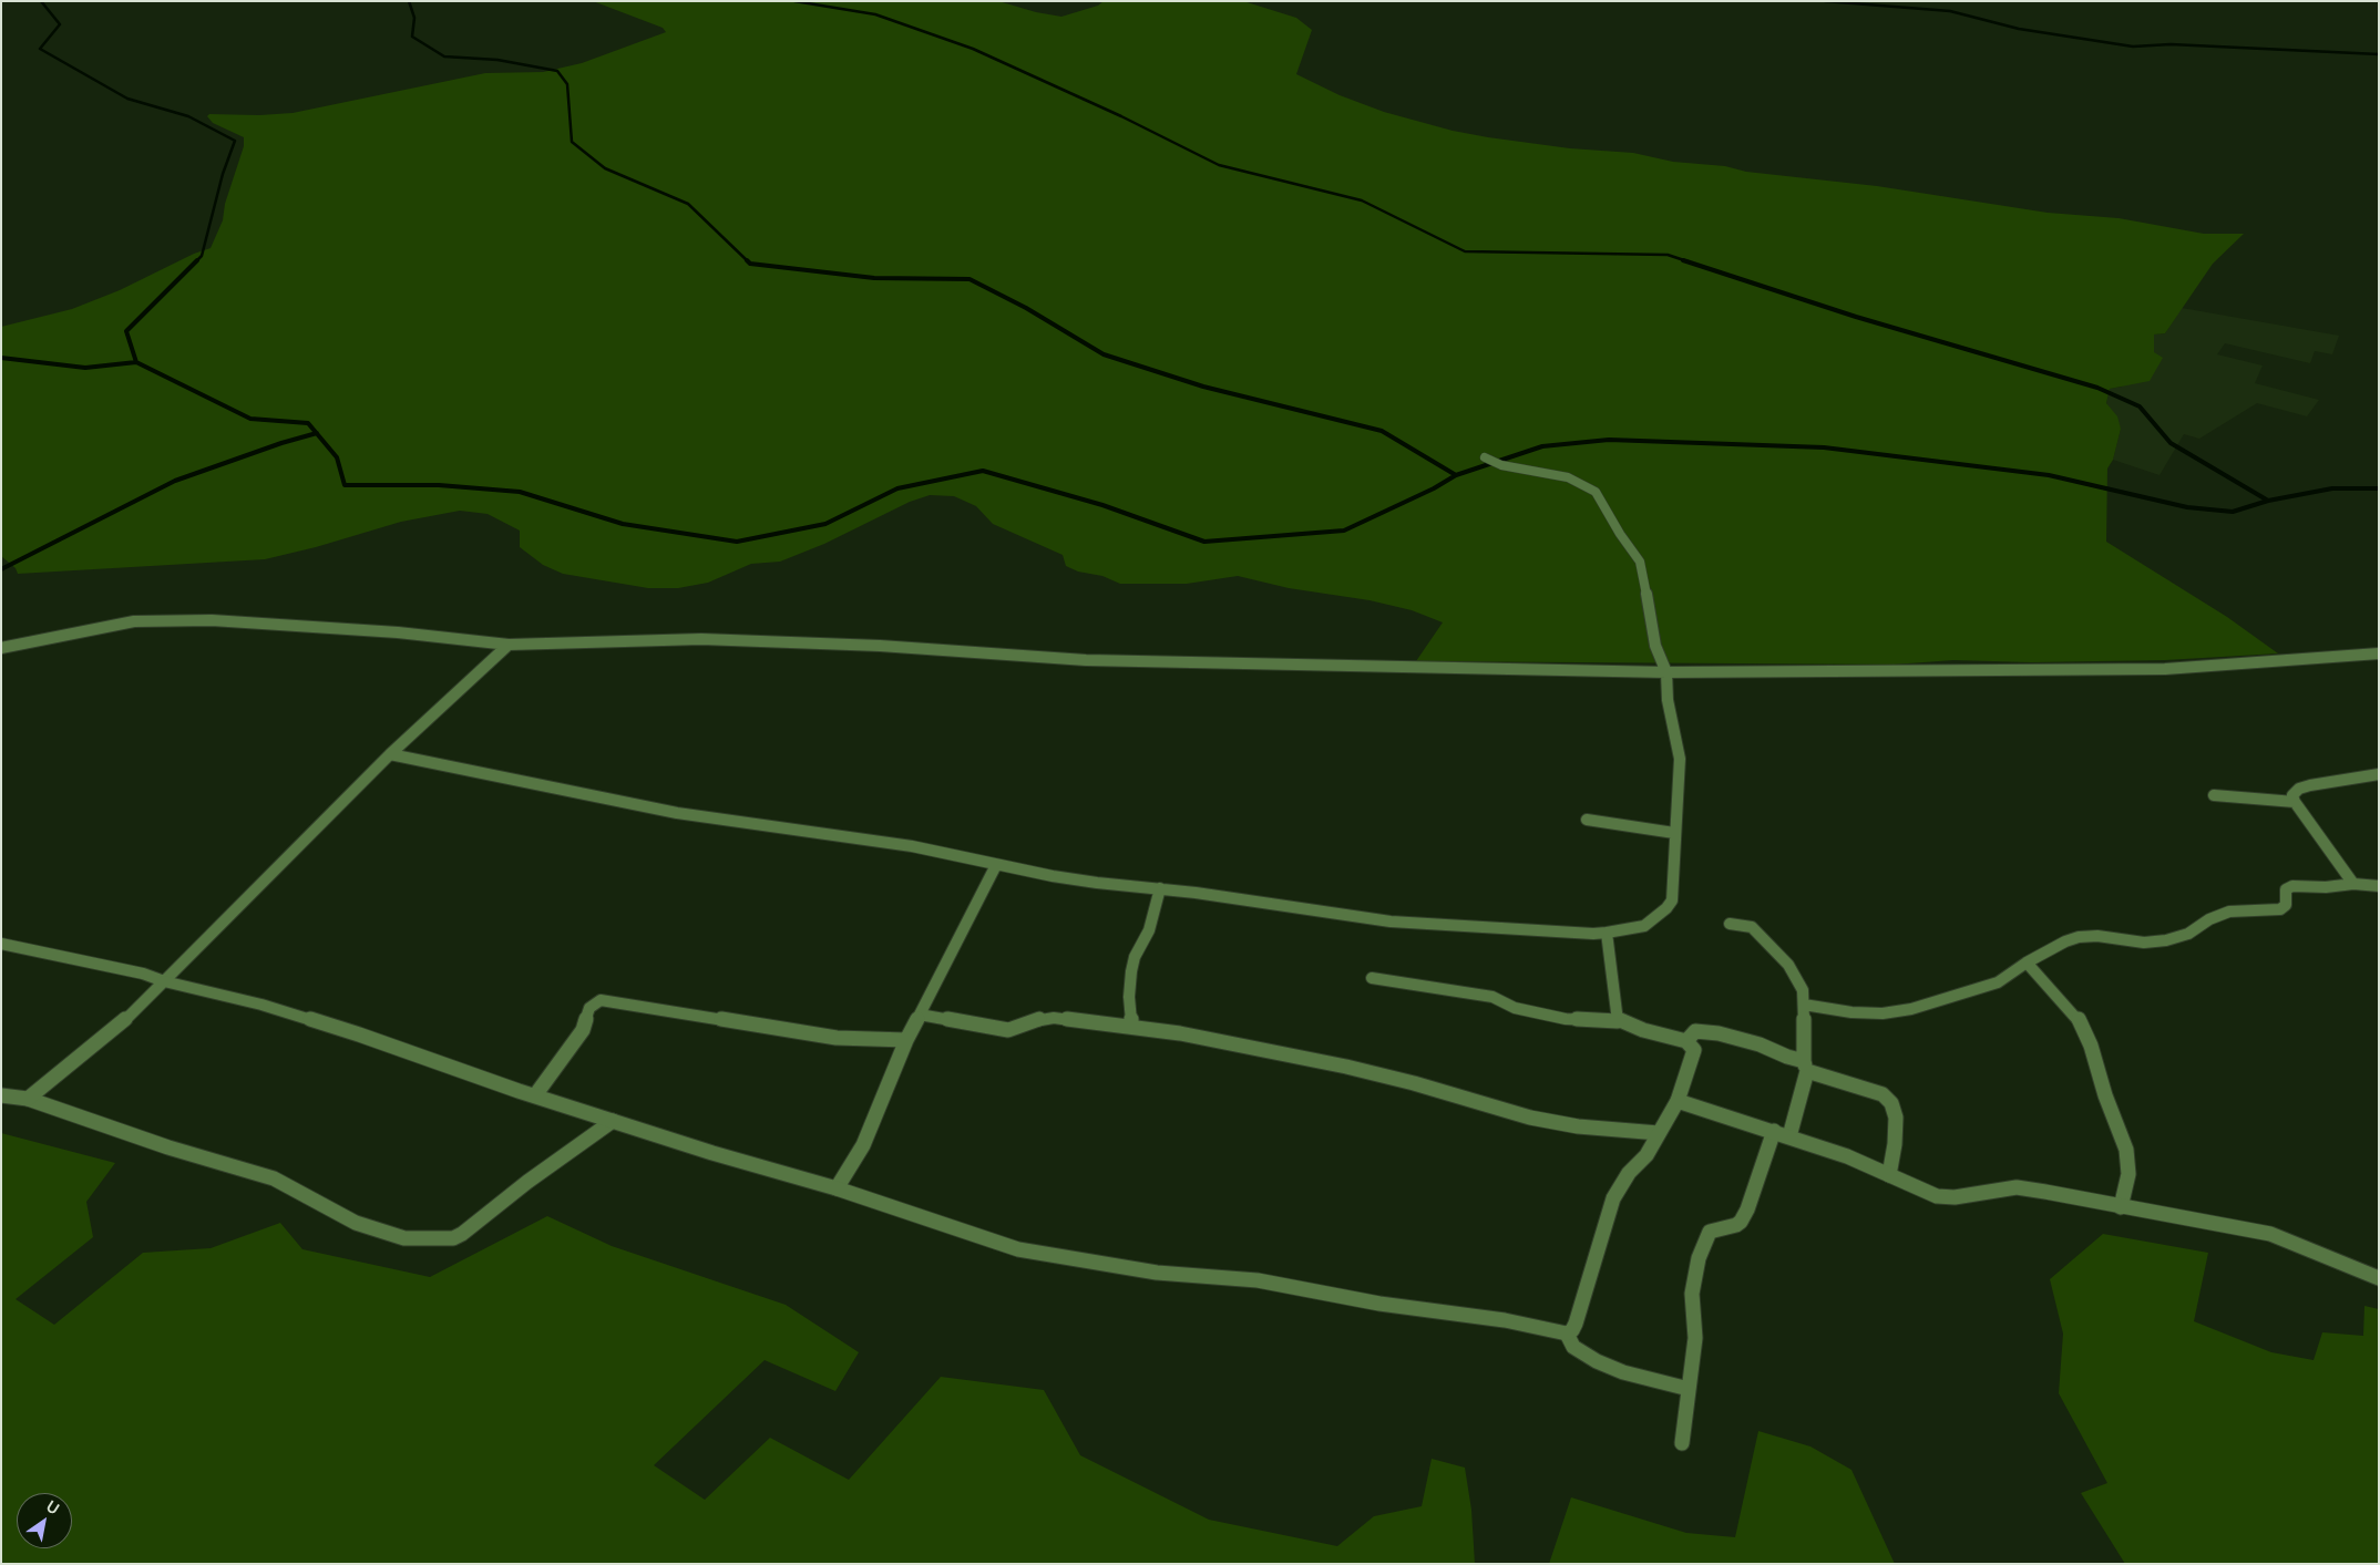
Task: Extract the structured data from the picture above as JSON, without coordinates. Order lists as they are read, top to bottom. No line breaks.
{"north":"top right"}
